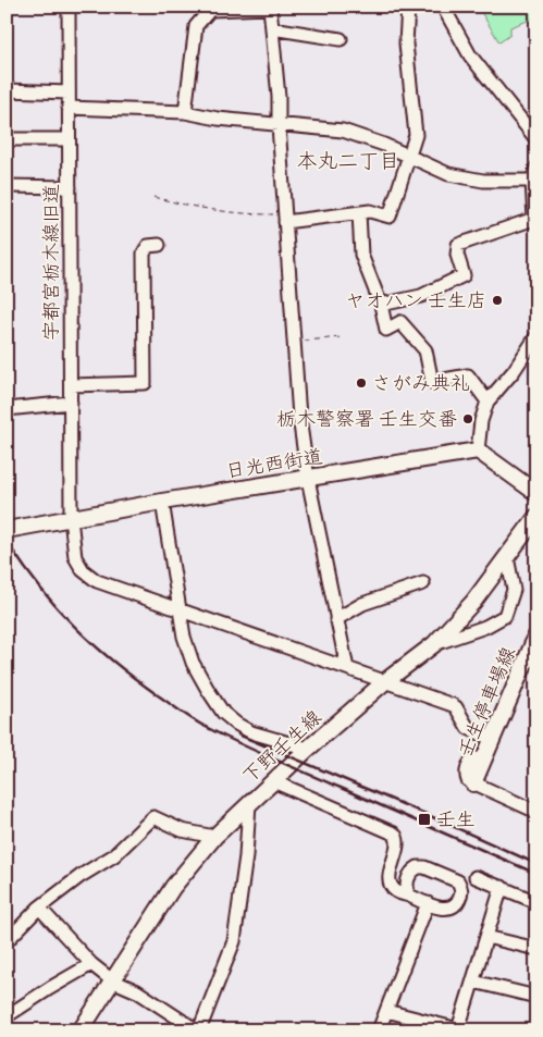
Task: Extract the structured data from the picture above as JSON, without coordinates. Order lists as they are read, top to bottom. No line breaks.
{"streets":{"main road":["日光西街道","壬生停車場線","下野壬生線"],"street":["宇都宮栃木線旧道"]},"crossings":[["宇都宮栃木線旧道","日光西街道"],["宇都宮栃木線旧道","壬生停車場線"],["宇都宮栃木線旧道","下野壬生線"]],"districts":["本丸二丁目"],"places":{"other":["ヤオハン 壬生店","さがみ典礼","栃木警察署 壬生交番"],"transit":["壬生"]}}
